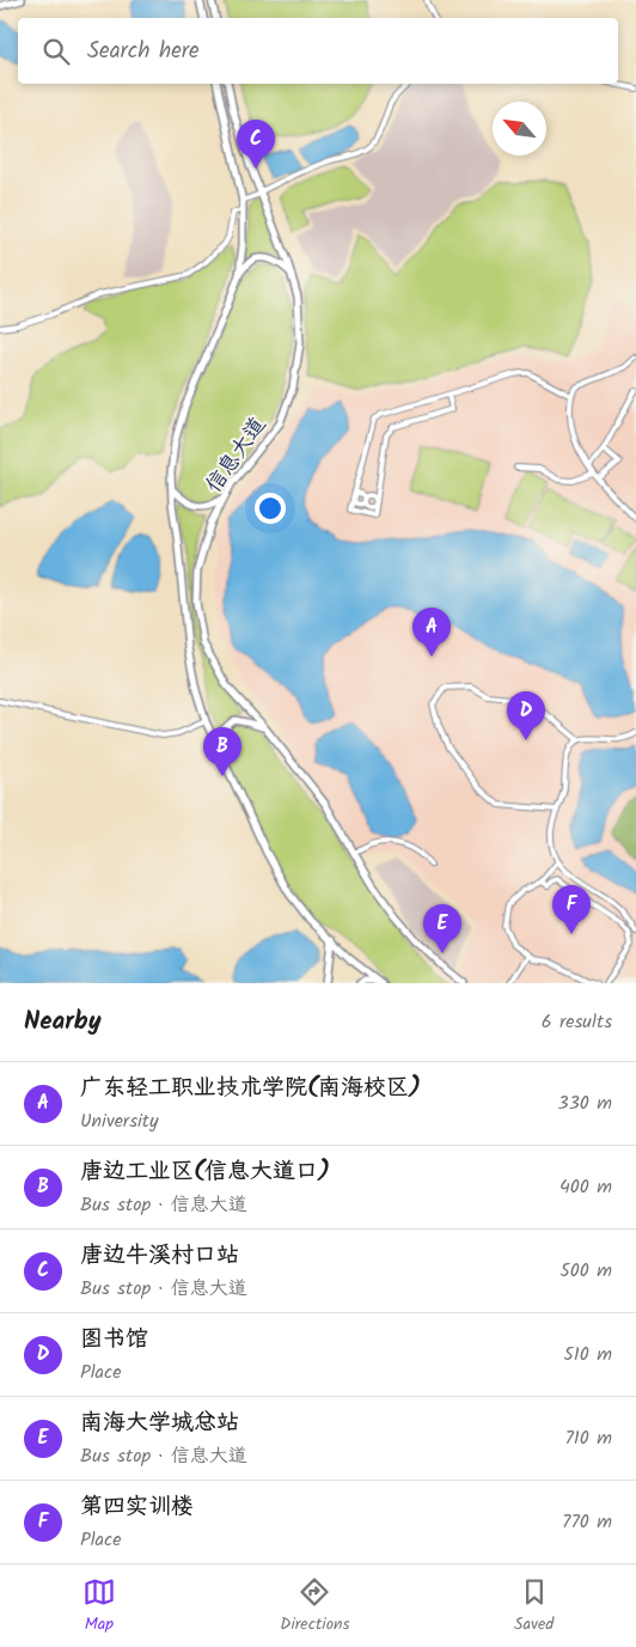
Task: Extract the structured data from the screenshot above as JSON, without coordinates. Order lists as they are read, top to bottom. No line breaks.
{"streets":{"main road":["信息大道"]},"north":"top left","page":{"search":"Search here","pins":["C","A","D","B","F","E"],"heading":["Nearby","6 results"],"list":[{"mark":"A","name":"广东轻工职业技术学院(南海校区)","note":"University","value":"330 m"},{"mark":"B","name":"唐边工业区(信息大道口)","note":"Bus stop · 信息大道","value":"400 m"},{"mark":"C","name":"唐边牛溪村口站","note":"Bus stop · 信息大道","value":"500 m"},{"mark":"D","name":"图书馆","note":"Place","value":"510 m"},{"mark":"E","name":"南海大学城总站","note":"Bus stop · 信息大道","value":"710 m"},{"mark":"F","name":"第四实训楼","note":"Place","value":"770 m"}],"nav":["Map","Directions","Saved"]}}
